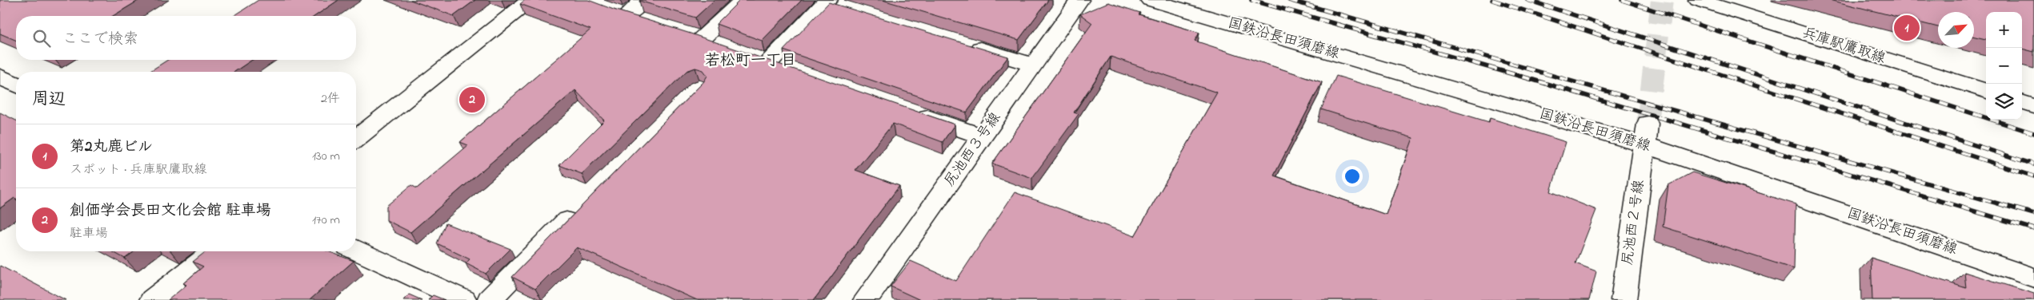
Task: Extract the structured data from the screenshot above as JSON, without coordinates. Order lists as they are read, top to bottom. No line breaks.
{"streets":{"street":["国鉄沿長田須磨線","兵庫駅鷹取線","尻池西３号線","尻池西２号線"]},"crossings":[["国鉄沿長田須磨線","尻池西２号線"]],"districts":["若松町一丁目"],"north":"top right","page":{"map_buttons":["+","−"],"pins":["1","2"],"search":"ここで検索","heading":["周辺","2件"],"list":[{"mark":"1","name":"第2丸鹿ビル","note":"スポット · 兵庫駅鷹取線","value":"130 m"},{"mark":"2","name":"創価学会長田文化会館 駐車場","note":"駐車場","value":"170 m"}]}}
